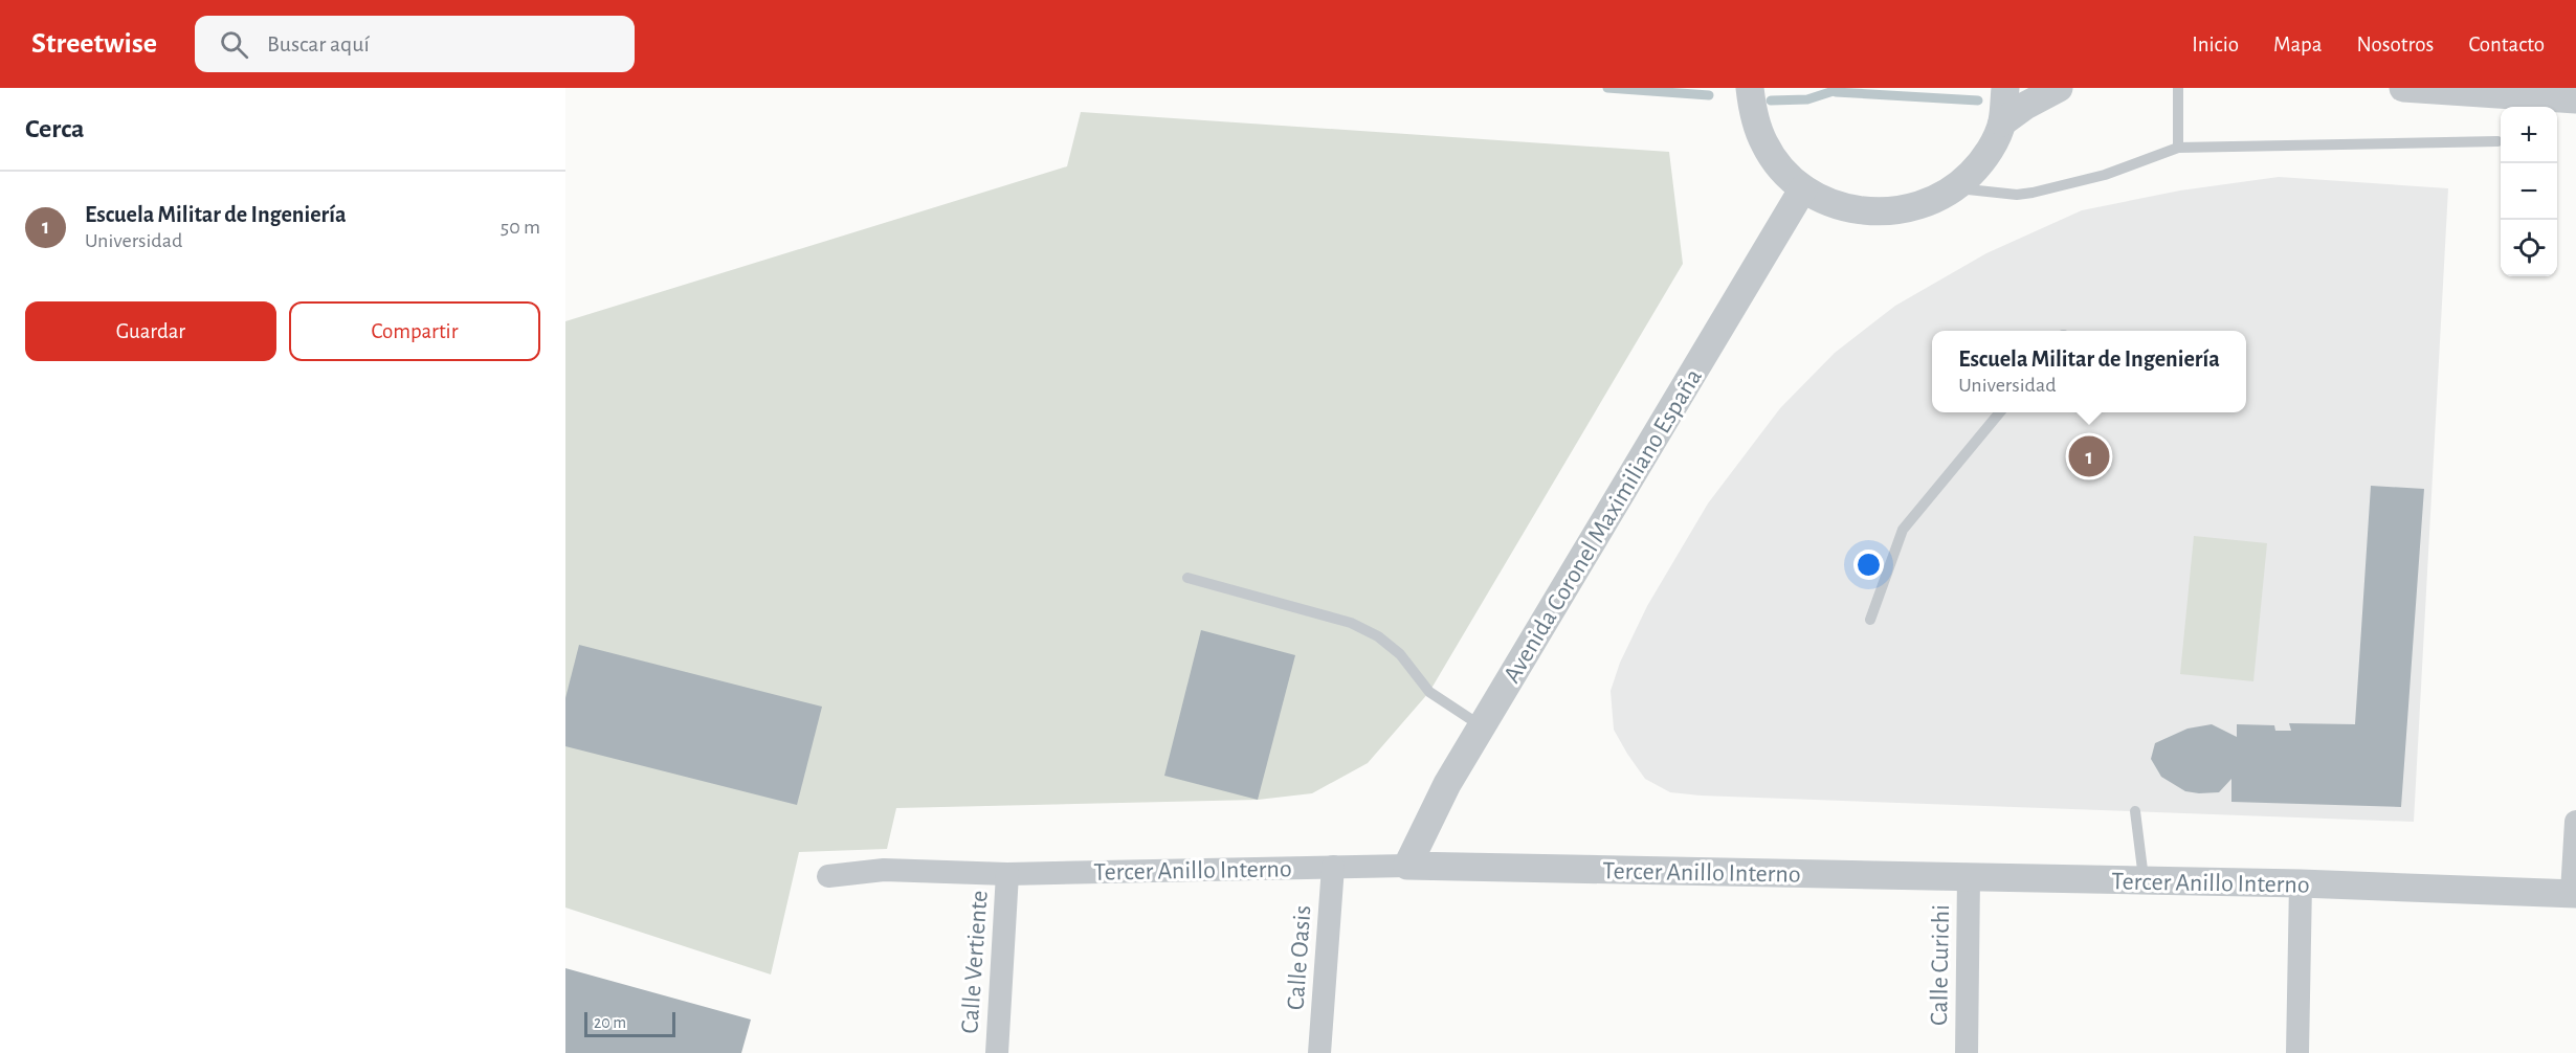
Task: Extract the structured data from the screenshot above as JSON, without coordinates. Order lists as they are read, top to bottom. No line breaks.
{"streets":{"street":["Avenida Coronel Maximiliano España","Tercer Anillo Interno","Calle Oasis","Calle Vertiente","Calle Curichi"]},"crossings":[["Avenida Coronel Maximiliano España","Tercer Anillo Interno"],["Tercer Anillo Interno","Calle Oasis"],["Tercer Anillo Interno","Calle Vertiente"],["Tercer Anillo Interno","Calle Curichi"]],"scale_bar":"20 m","page":{"header":"Streetwise","search":"Buscar aquí","nav":["Inicio","Mapa","Nosotros","Contacto"],"heading":"Cerca","map_buttons":["+","−"],"list":[{"mark":"1","name":"Escuela Militar de Ingeniería","note":"Universidad","value":"50 m"}],"buttons":["Guardar","Compartir"],"popup":["Escuela Militar de Ingeniería","Universidad"],"pins":"1","scale":"20 m"}}
